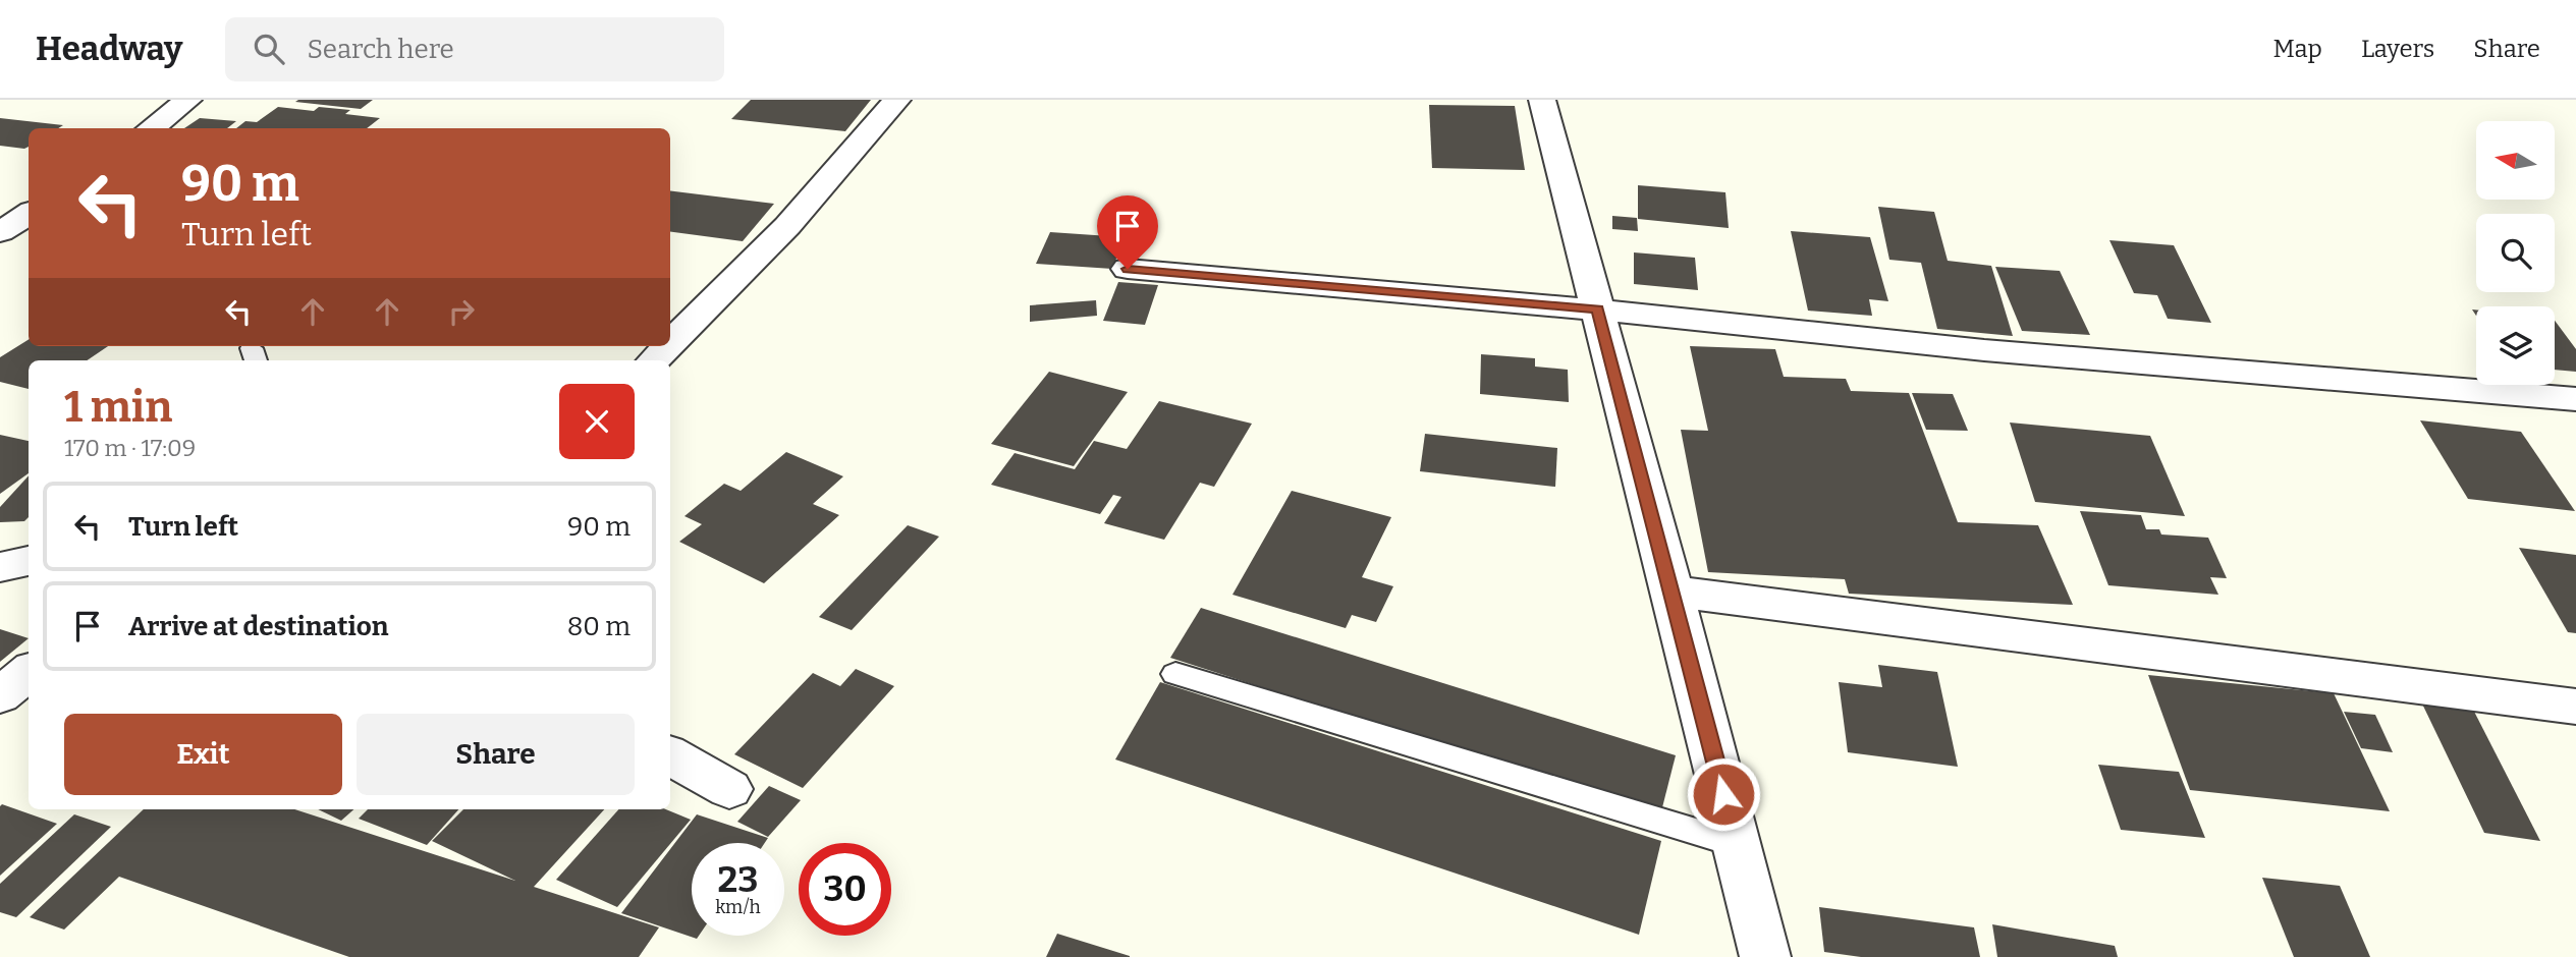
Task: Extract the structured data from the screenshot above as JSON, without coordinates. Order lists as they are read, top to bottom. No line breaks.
{"north":"left","page":{"header":"Headway","search":"Search here","nav":["Map","Layers","Share"],"turn":["90 m","Turn left"],"heading":["1 min","170 m · 17:09"],"list":[{"name":"Turn left","value":"90 m"},{"name":"Arrive at destination","value":"80 m"}],"buttons":["Exit","Share"],"speed":"23 km/h","limit":"30"}}
